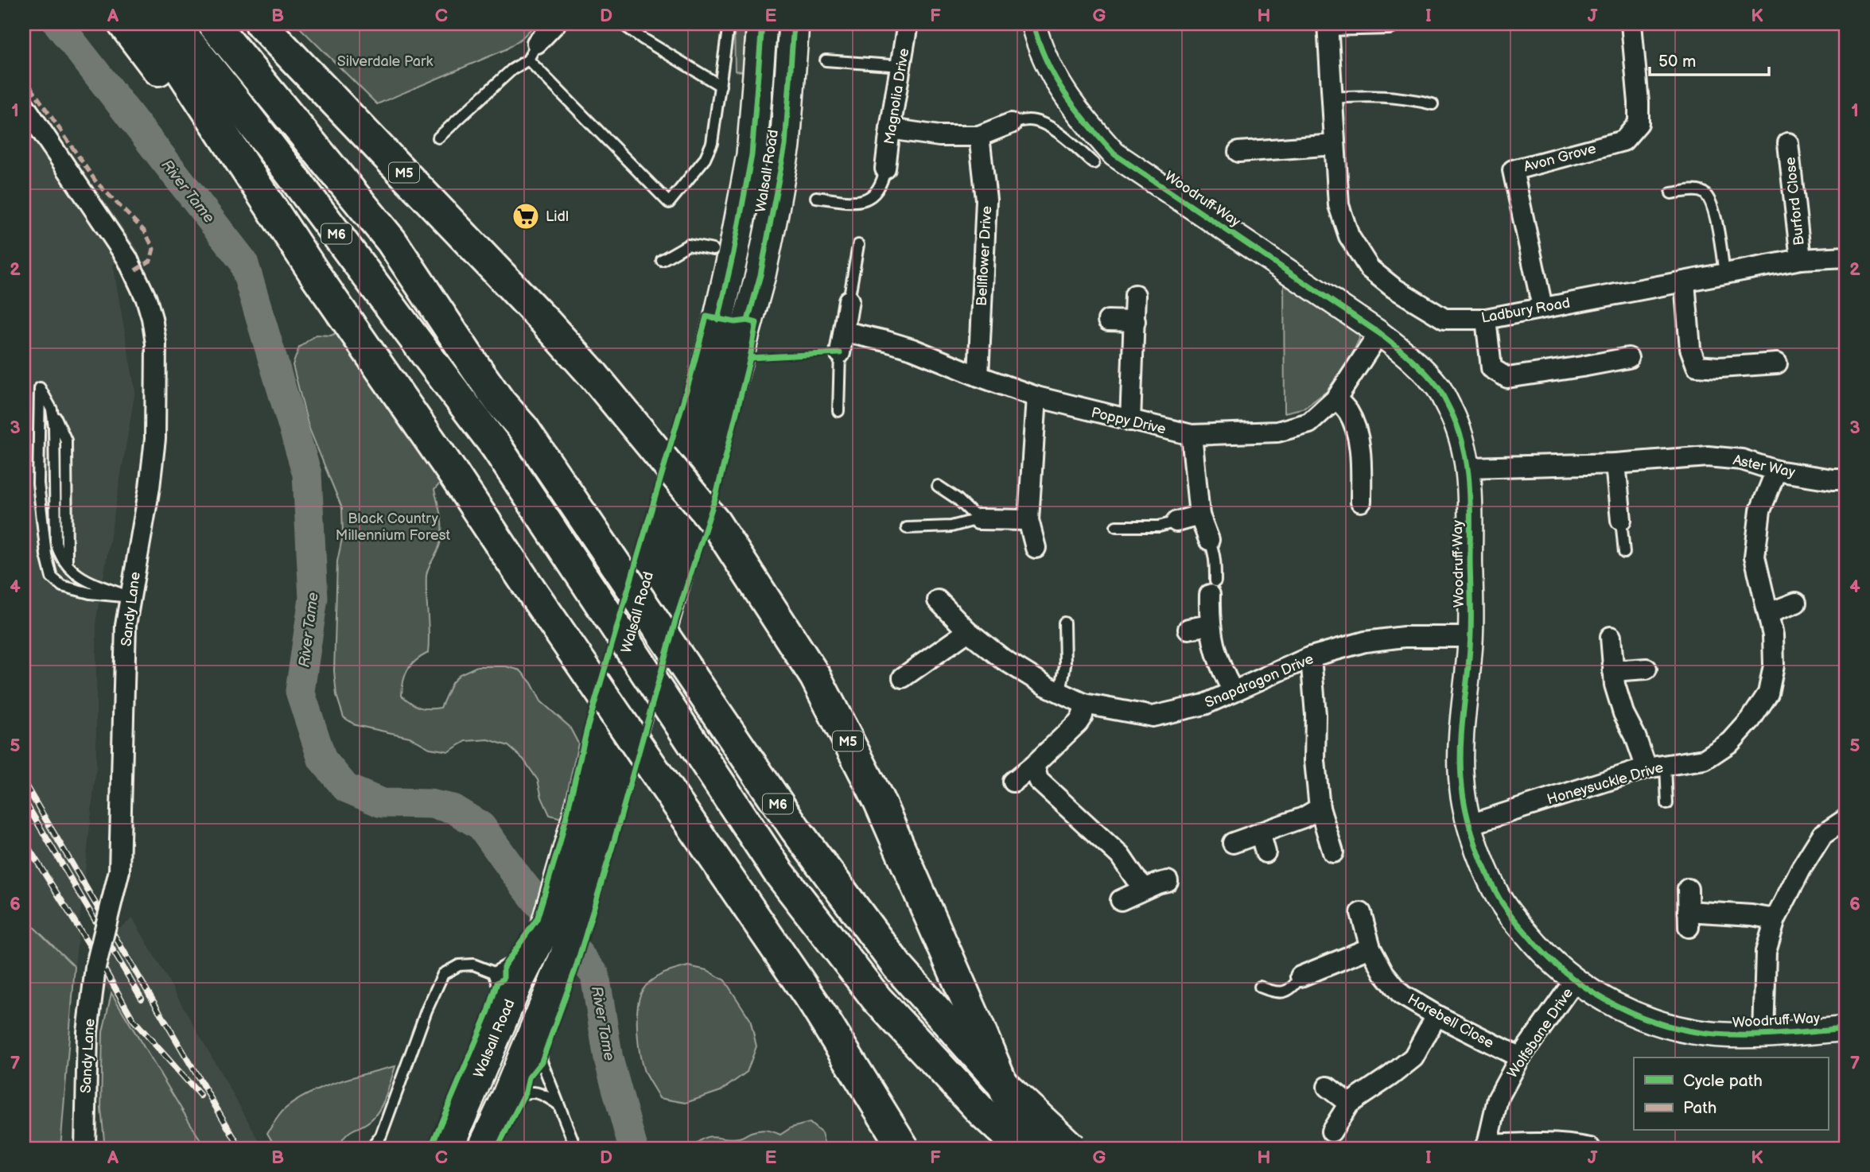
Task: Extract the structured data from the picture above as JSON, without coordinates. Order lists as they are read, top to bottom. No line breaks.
{"streets":{"highway":["M5","M6"],"main road":["Walsall Road"],"street":["Magnolia Drive","Avon Grove","Woodruff Way","Burford Close","Bellflower Drive","Ladbury Road","Poppy Drive","Aster Way","Sandy Lane","Snapdragon Drive","Honeysuckle Drive","Harebell Close","Wolfsbane Drive"]},"crossings":[["Avon Grove","Ladbury Road"],["Woodruff Way","Poppy Drive"],["Woodruff Way","Aster Way"],["Woodruff Way","Snapdragon Drive"],["Woodruff Way","Honeysuckle Drive"],["Woodruff Way","Wolfsbane Drive"],["Burford Close","Ladbury Road"],["Bellflower Drive","Poppy Drive"],["Aster Way","Honeysuckle Drive"],["Harebell Close","Wolfsbane Drive"]],"water":["River Tame"],"parks":["Silverdale Park","Black Country Millennium Forest"],"places":{"supermarket":["Lidl"]},"legend":["Cycle path","Path"],"scale_bar":"50 m","grid":{"columns":["A","B","C","D","E","F","G","H","I","J","K"],"rows":["1","2","3","4","5","6","7"]}}
